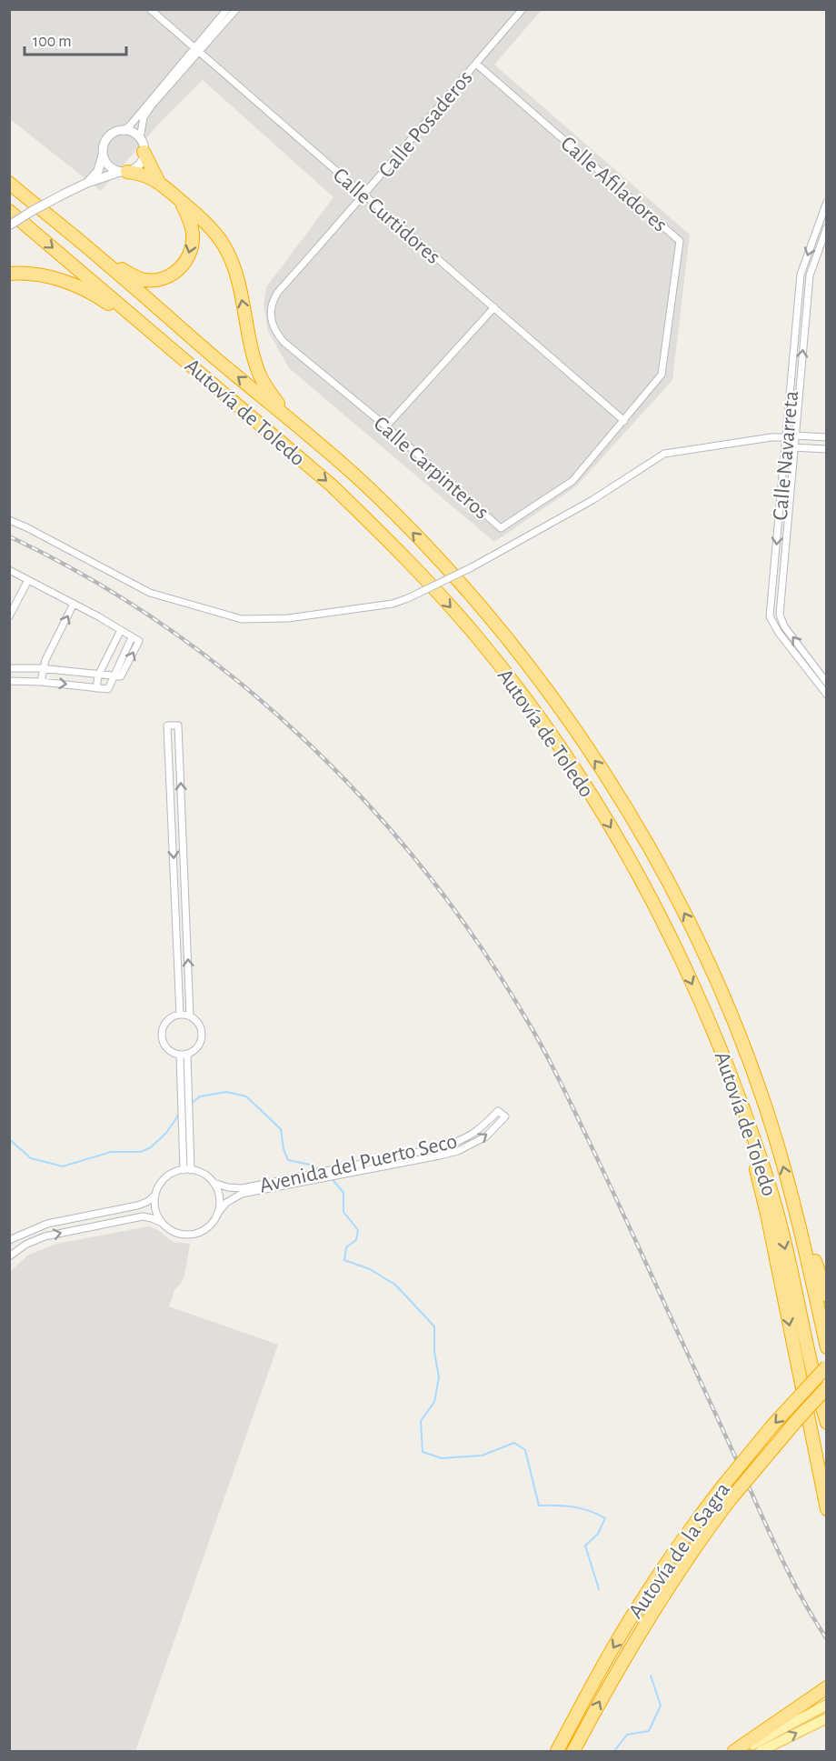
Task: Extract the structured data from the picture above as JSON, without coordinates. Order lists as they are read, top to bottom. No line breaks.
{"streets":{"highway":["Autovía de Toledo","Autovía de la Sagra"],"street":["Calle Posaderos","Calle Afiladores","Calle Curtidores","Calle Navarreta","Calle Carpinteros","Avenida del Puerto Seco"]},"crossings":[["Calle Posaderos","Calle Afiladores"],["Calle Posaderos","Calle Curtidores"],["Calle Posaderos","Calle Carpinteros"],["Calle Afiladores","Calle Curtidores"],["Calle Afiladores","Calle Carpinteros"],["Calle Curtidores","Calle Carpinteros"]],"scale_bar":"100 m"}
